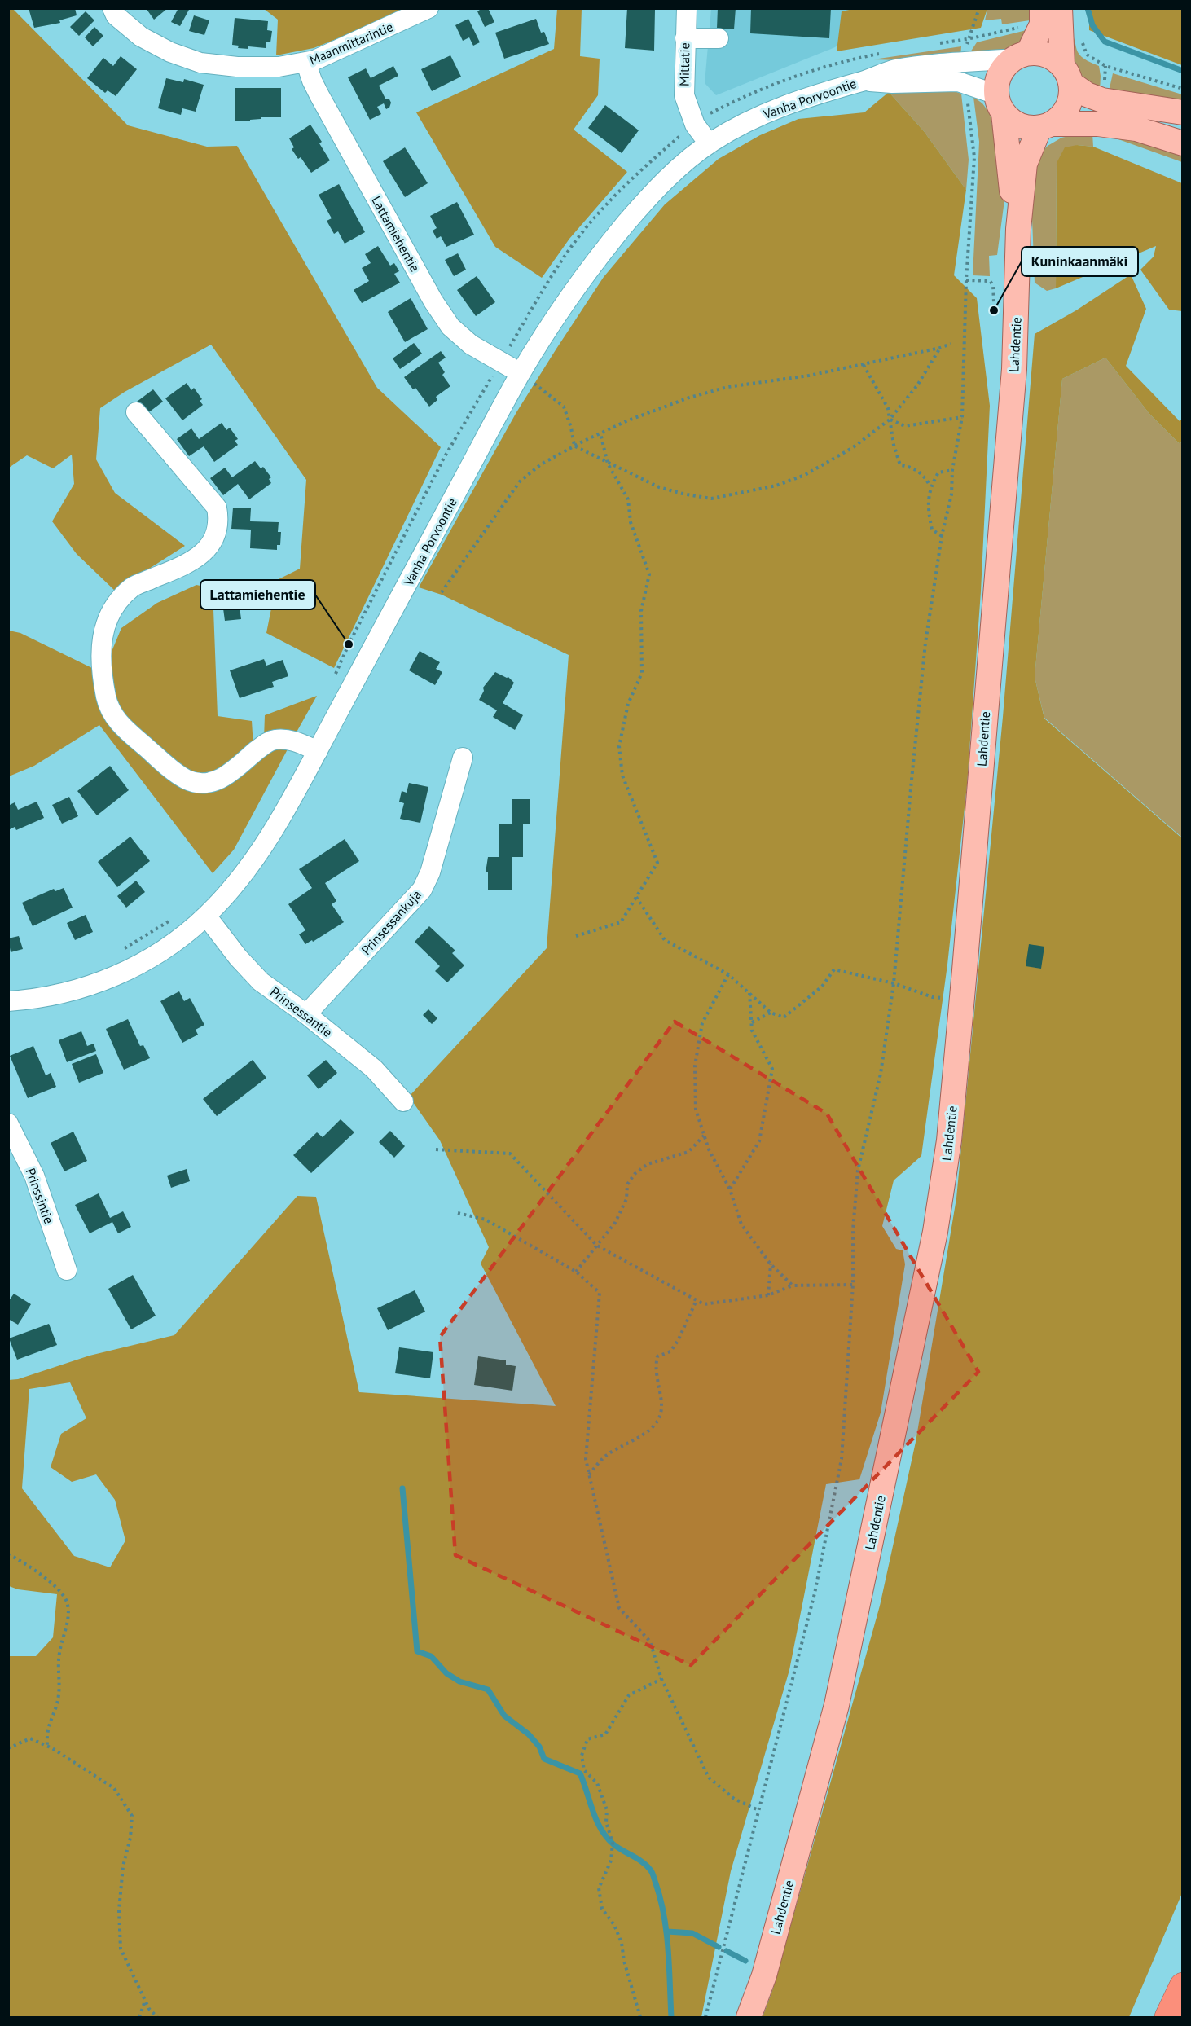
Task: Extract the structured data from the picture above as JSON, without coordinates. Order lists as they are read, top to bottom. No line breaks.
{"streets":{"main road":["Lahdentie"],"street":["Maanmittarintie","Mittatie","Vanha Porvoontie","Lattamiehentie","Prinsessankuja","Prinsessantie","Prinssintie"]},"crossings":[["Maanmittarintie","Lattamiehentie"],["Mittatie","Vanha Porvoontie"],["Vanha Porvoontie","Lattamiehentie"],["Vanha Porvoontie","Lahdentie"],["Vanha Porvoontie","Prinsessantie"],["Prinsessankuja","Prinsessantie"]],"places":["Kuninkaanmäki","Lattamiehentie"]}
